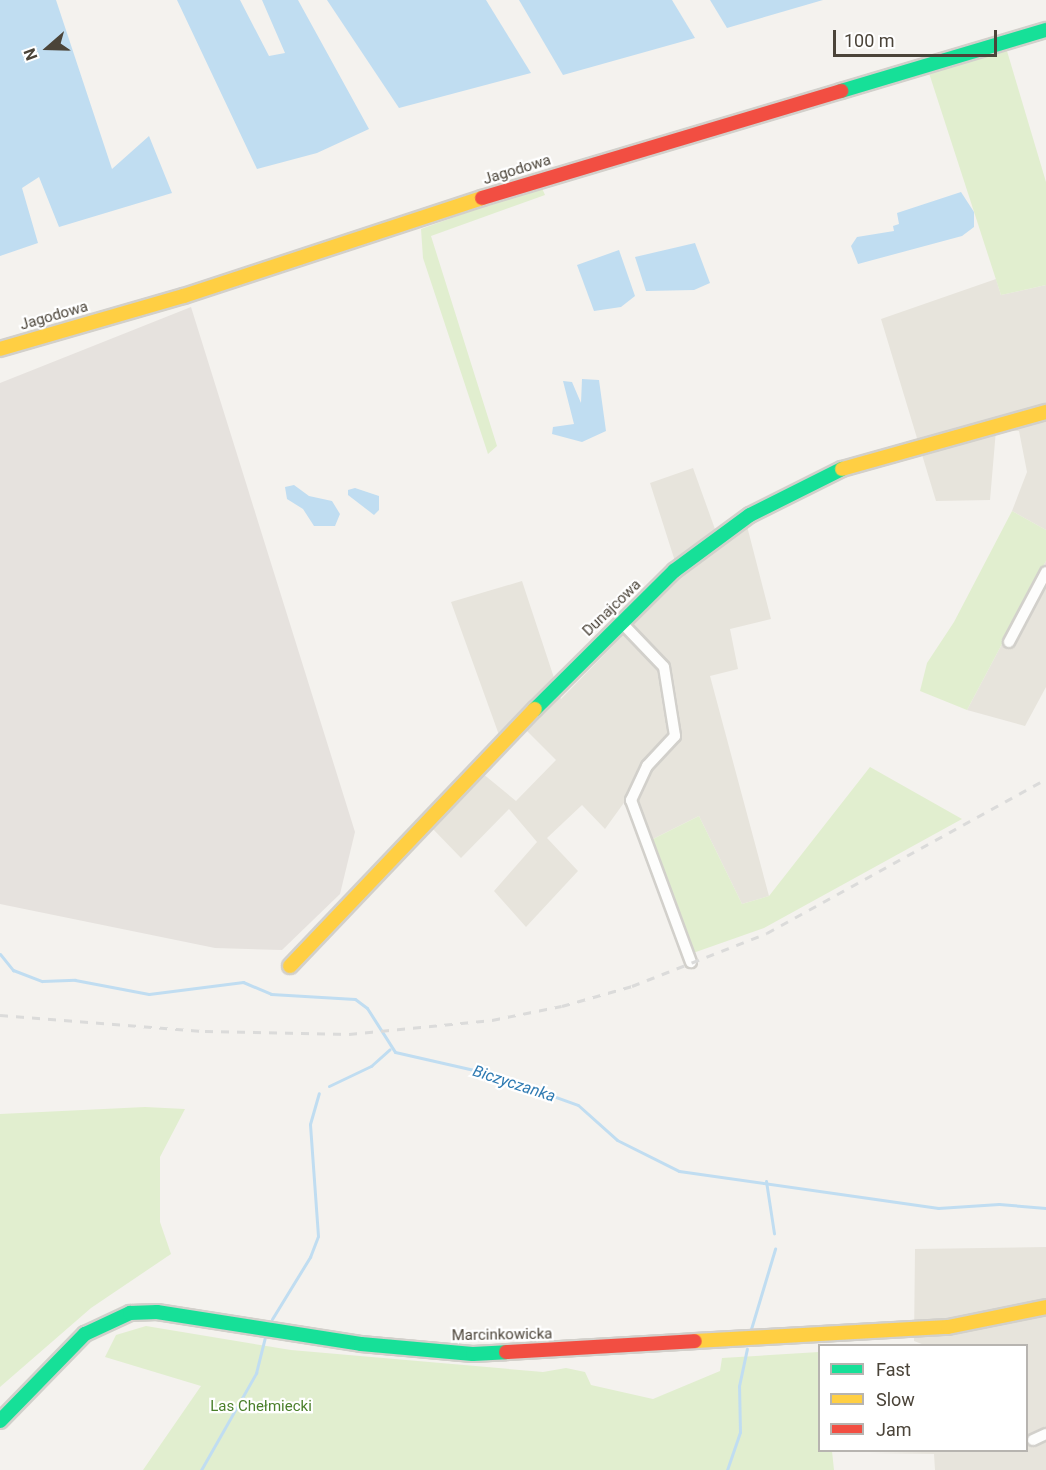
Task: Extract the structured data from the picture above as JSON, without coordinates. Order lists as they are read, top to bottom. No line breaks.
{"streets":{"street":["Jagodowa","Dunajcowa","Marcinkowicka"]},"water":["Biczyczanka"],"parks":["Las Chełmiecki"],"legend":["Fast","Slow","Jam"],"scale_bar":"100 m","north":"left"}
